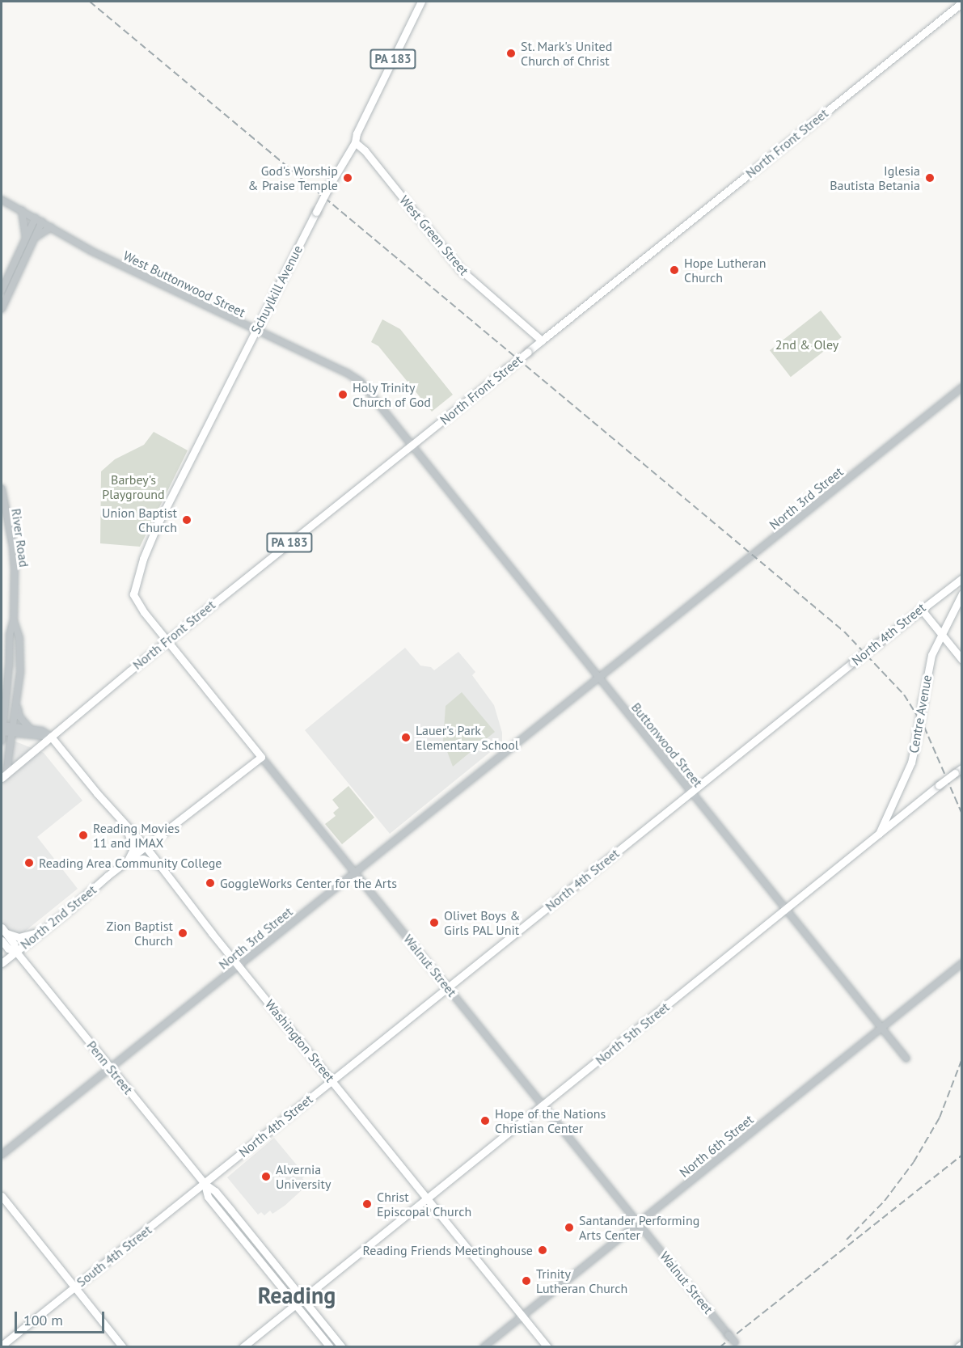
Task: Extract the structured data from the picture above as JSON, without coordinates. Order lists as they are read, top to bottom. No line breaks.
{"streets":{"main road":["PA 183","North Front Street","West Green Street","Schuylkill Avenue","North 4th Street","Centre Avenue","North 2nd Street","Walnut Street","North 5th Street","Washington Street","Penn Street","South 4th Street"],"street":["West Buttonwood Street","North 3rd Street","River Road","Buttonwood Street","North 6th Street"]},"crossings":[["North Front Street","West Green Street"],["North Front Street","West Buttonwood Street"],["North Front Street","River Road"],["North Front Street","Buttonwood Street"],["North Front Street","Walnut Street"],["North Front Street","Washington Street"],["West Green Street","Schuylkill Avenue"],["West Buttonwood Street","Schuylkill Avenue"],["West Buttonwood Street","Buttonwood Street"],["Schuylkill Avenue","Walnut Street"],["North 3rd Street","Buttonwood Street"],["North 3rd Street","Walnut Street"],["North 3rd Street","Washington Street"],["North 3rd Street","Penn Street"],["North 4th Street","Buttonwood Street"],["North 4th Street","Walnut Street"],["North 4th Street","Washington Street"],["North 4th Street","Penn Street"],["North 4th Street","South 4th Street"],["Centre Avenue","North 5th Street"],["Buttonwood Street","North 5th Street"],["Buttonwood Street","North 6th Street"],["North 2nd Street","Walnut Street"],["North 2nd Street","Washington Street"],["North 2nd Street","Penn Street"],["Walnut Street","North 5th Street"],["Walnut Street","North 6th Street"],["North 5th Street","Washington Street"],["North 5th Street","Penn Street"],["Washington Street","North 6th Street"],["Penn Street","South 4th Street"]],"districts":["Reading"],"parks":["2nd & Oley","Barbey's Playground"],"places":["St. Mark's United Church of Christ","God's Worship & Praise Temple","Iglesia Bautista Betania","Hope Lutheran Church","Holy Trinity Church of God","Union Baptist Church","Lauer's Park Elementary School","Reading Movies 11 and IMAX","Reading Area Community College","GoggleWorks Center for the Arts","Olivet Boys & Girls PAL Unit","Zion Baptist Church","Hope of the Nations Christian Center","Alvernia University","Christ Episcopal Church","Santander Performing Arts Center","Reading Friends Meetinghouse","Trinity Lutheran Church"],"scale_bar":"100 m"}
